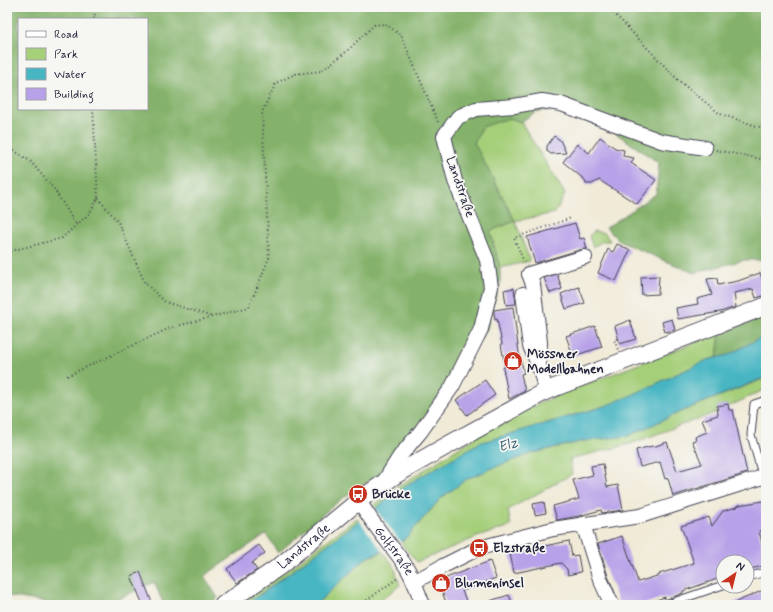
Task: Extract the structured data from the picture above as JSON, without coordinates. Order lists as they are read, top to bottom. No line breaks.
{"streets":{"street":["Landstraße","Golfstraße"]},"crossings":[["Landstraße","Golfstraße"]],"water":["Elz"],"places":{"shop":["Mössner Modellbahnen","Blumeninsel"],"bus stop":["Brücke","Elzstraße"]},"legend":["Road","Park","Water","Building"],"north":"top right"}
